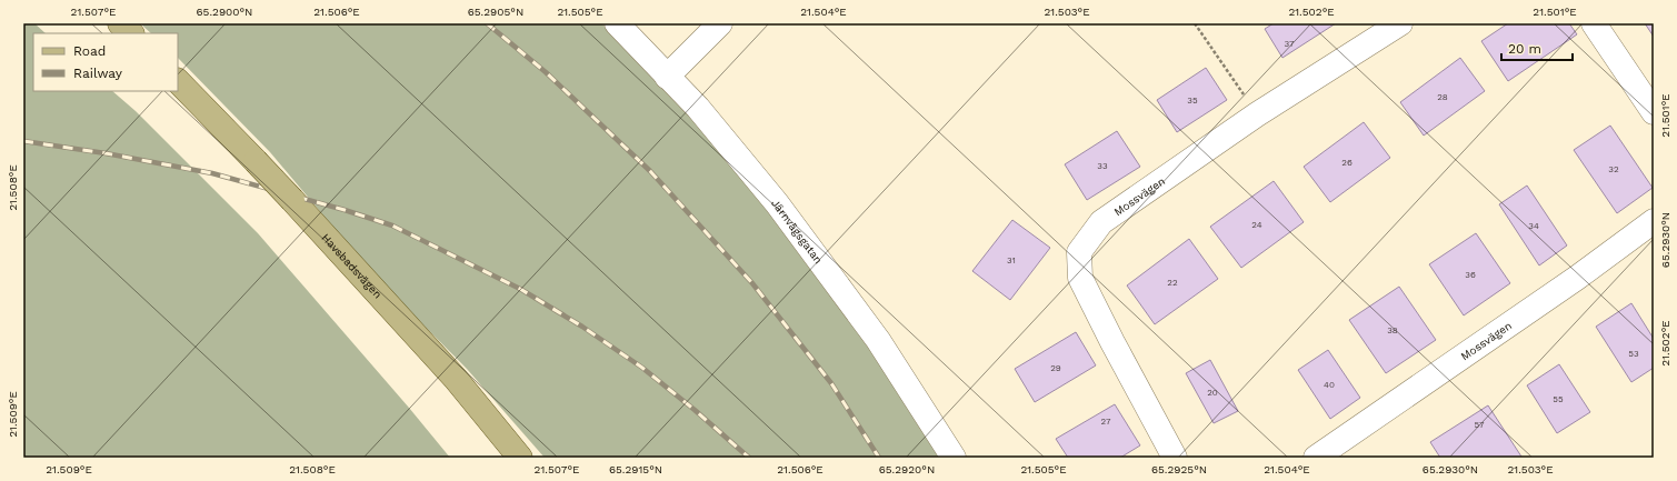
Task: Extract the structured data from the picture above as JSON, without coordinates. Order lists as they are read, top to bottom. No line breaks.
{"streets":{"main road":["Havsbadsvägen"],"street":["Mossvägen","Järnvägsgatan"]},"house_numbers":["37","28","35","26","33","32","24","34","31","36","22","38","53","29","40","20","55","27","57"],"legend":["Road","Railway"],"scale_bar":"20 m","coordinates":["21.507°E","65.2900°N","21.506°E","65.2905°N","21.505°E","21.504°E","21.503°E","21.502°E","21.501°E","21.508°E","65.2930°N","21.509°E","65.2915°N","65.2920°N","65.2925°N"]}
